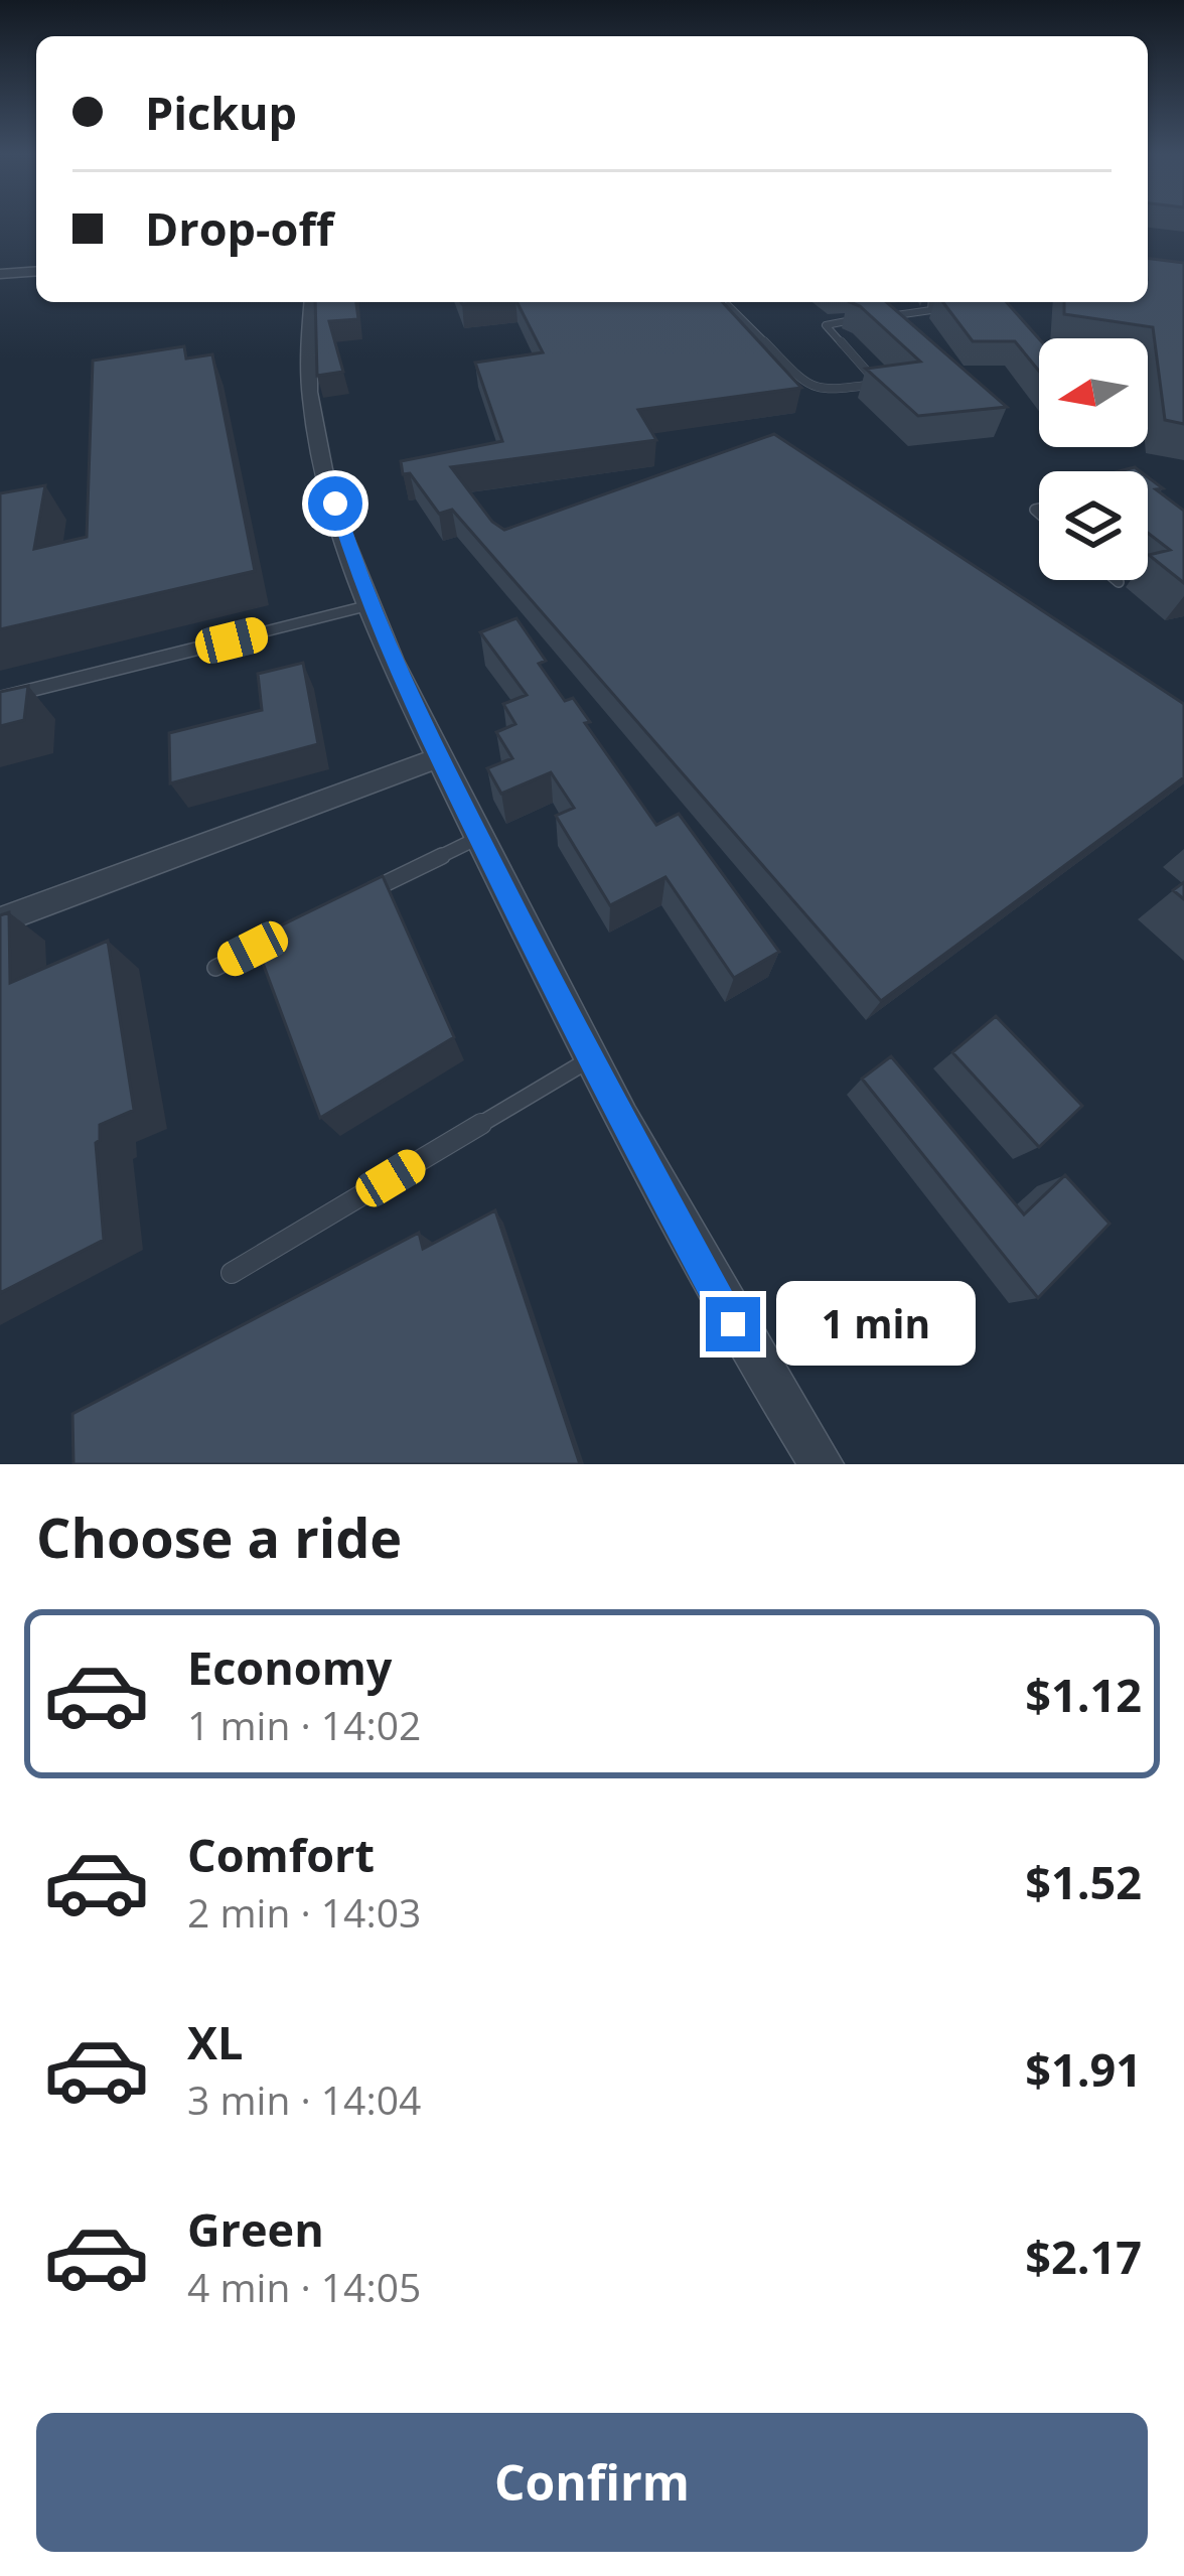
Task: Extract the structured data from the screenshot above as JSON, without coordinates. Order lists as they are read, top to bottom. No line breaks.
{"north":"left","page":{"banner":["Pickup","Drop-off"],"bubble":"1 min","heading":"Choose a ride","list":[{"name":"Economy","note":"1 min · 14:02","value":"$1.12"},{"name":"Comfort","note":"2 min · 14:03","value":"$1.52"},{"name":"XL","note":"3 min · 14:04","value":"$1.91"},{"name":"Green","note":"4 min · 14:05","value":"$2.17"}],"buttons":"Confirm"}}
